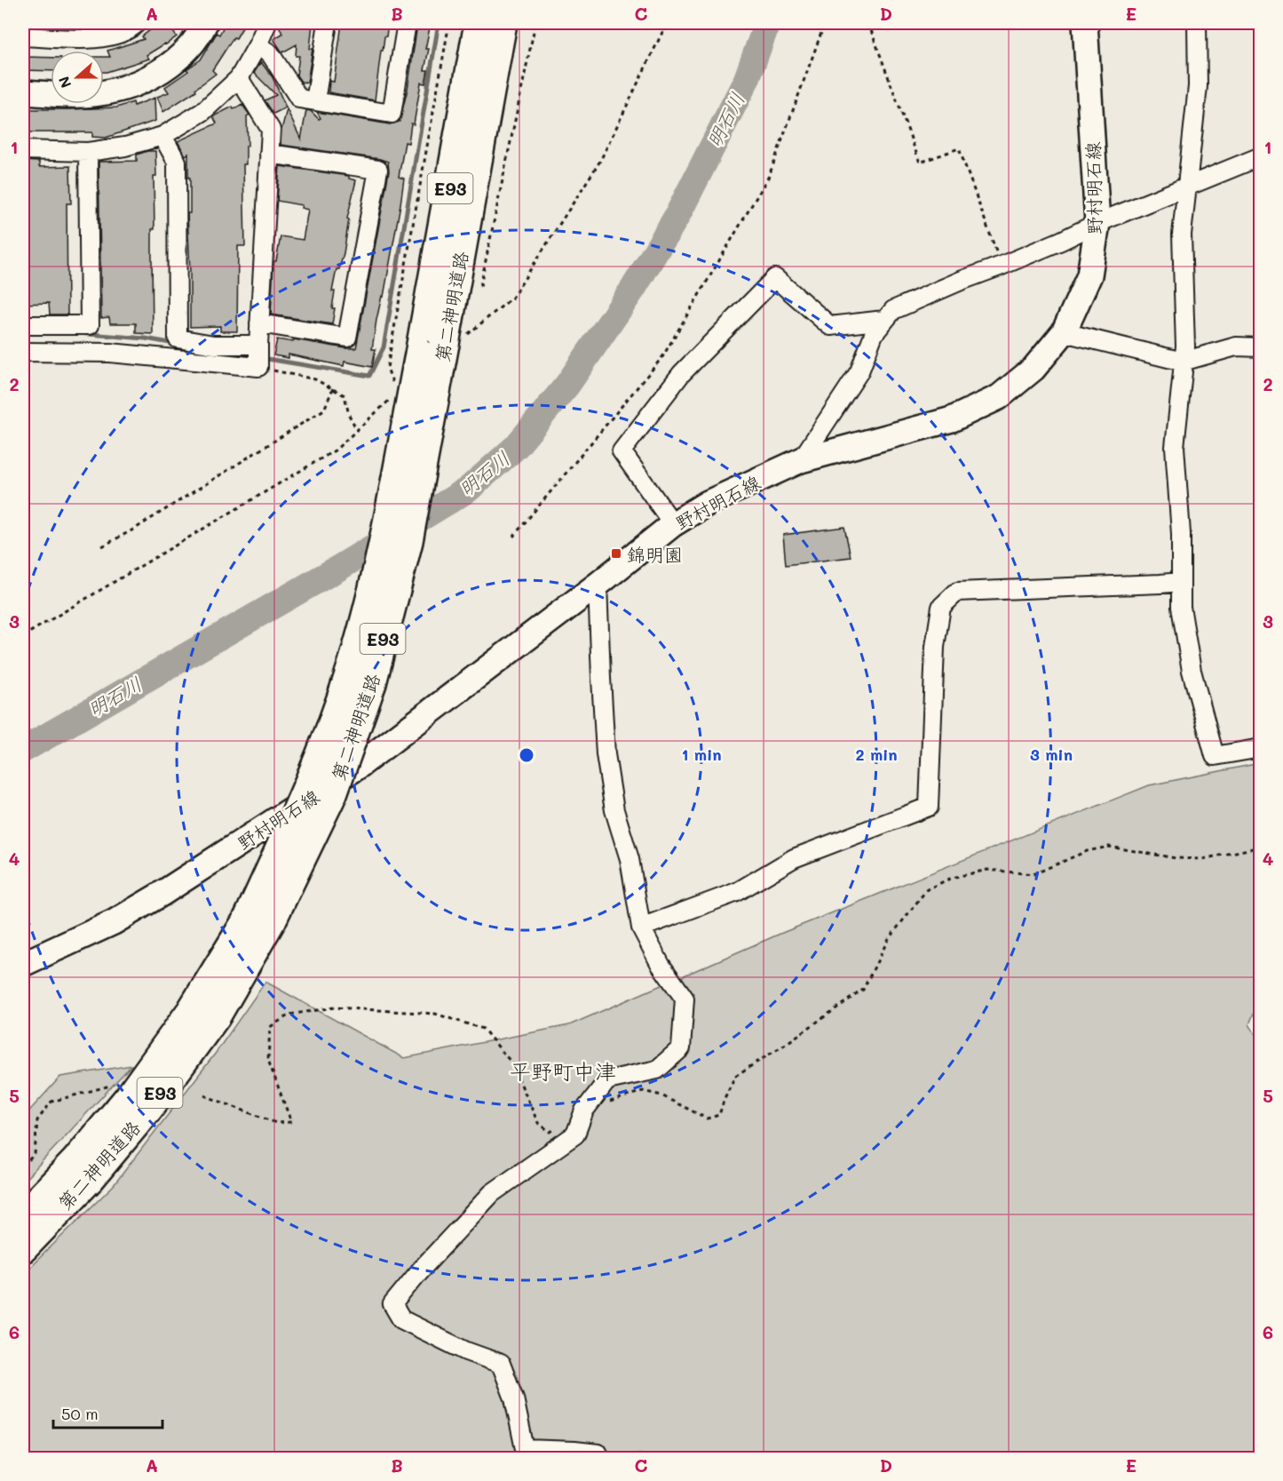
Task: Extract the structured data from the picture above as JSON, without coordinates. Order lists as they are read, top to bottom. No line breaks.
{"streets":{"highway":["E93","第二神明道路"],"main road":["野村明石線"]},"districts":["平野町中津"],"water":["明石川"],"places":{"transit":["錦明園"]},"scale_bar":"50 m","north":"left","grid":{"columns":["A","B","C","D","E"],"rows":["1","2","3","4","5","6"]},"rings":["1 min","2 min","3 min"]}
